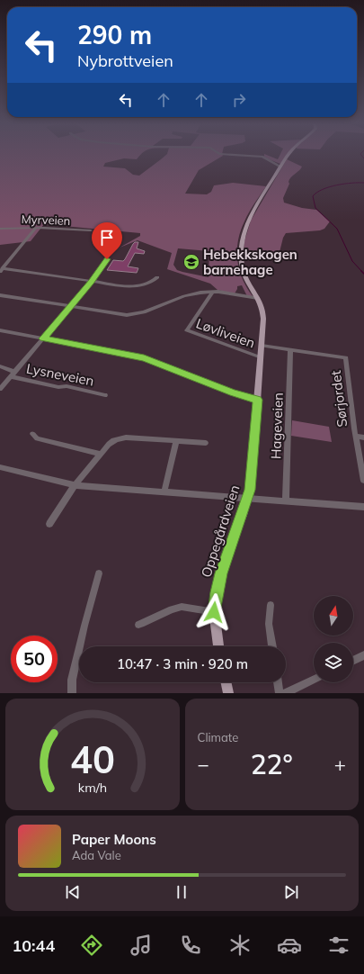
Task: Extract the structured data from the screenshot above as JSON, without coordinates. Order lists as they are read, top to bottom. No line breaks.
{"streets":{"main road":["Oppegårdveien"],"street":["Myrveien","Løvliveien","Lysneveien","Sørjordet","Hageveien"]},"crossings":[["Løvliveien","Oppegårdveien"],["Sørjordet","Hageveien"]],"places":{"school or university":["Hebekkskogen barnehage"]},"north":"top","page":{"turn":["290 m","Nybrottveien"],"limit":"50","trip":"10:47 · 3 min · 920 m","tile":"Climate","heat":["−","22°","+"],"song":["Paper Moons","Ada Vale"],"tabs":"10:44","gauge":["40","km/h"]}}
